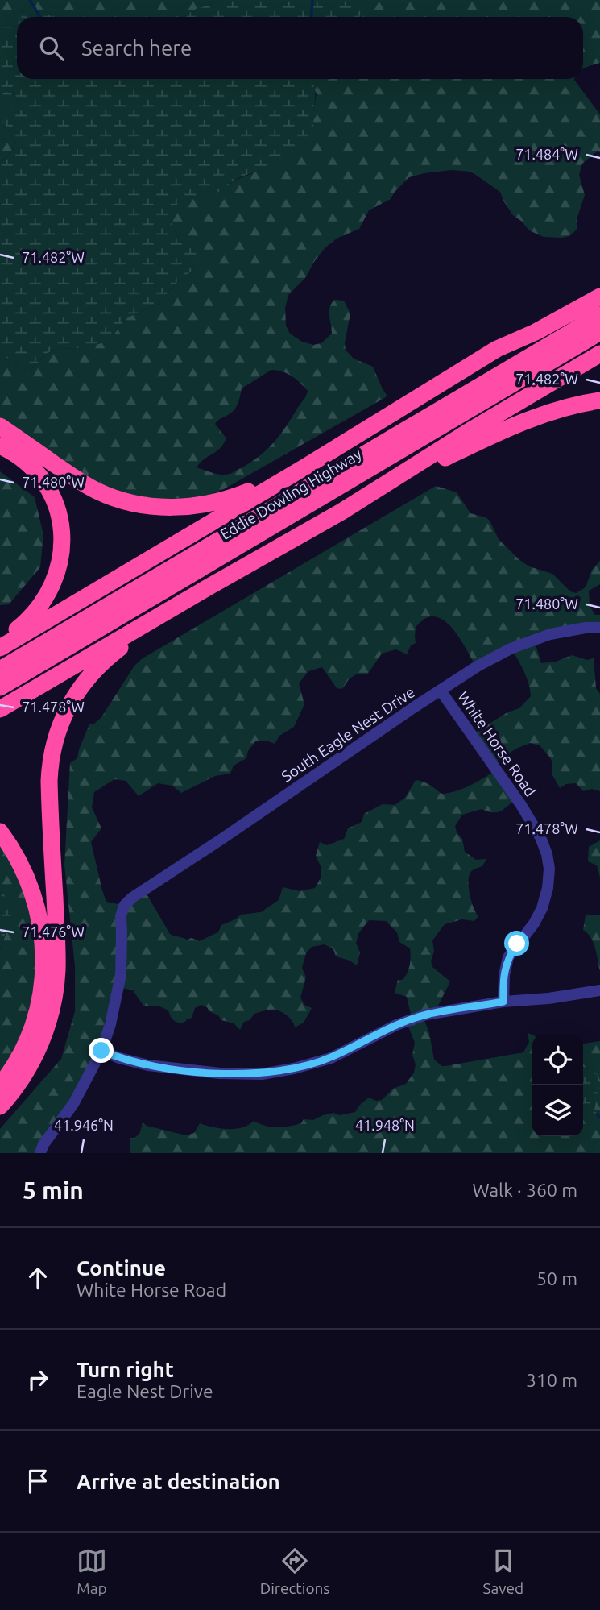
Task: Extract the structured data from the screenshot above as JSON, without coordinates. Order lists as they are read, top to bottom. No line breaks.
{"streets":{"highway":["Eddie Dowling Highway"],"street":["South Eagle Nest Drive","White Horse Road"]},"crossings":[["South Eagle Nest Drive","White Horse Road"]],"page":{"search":"Search here","heading":["5 min","Walk · 360 m"],"list":[["Continue","White Horse Road","50 m"],["Turn right","Eagle Nest Drive","310 m"],"Arrive at destination"],"nav":["Map","Directions","Saved"]},"coordinates":["71.484°W","71.482°W","71.480°W","71.478°W","71.476°W","41.946°N","41.948°N"]}
